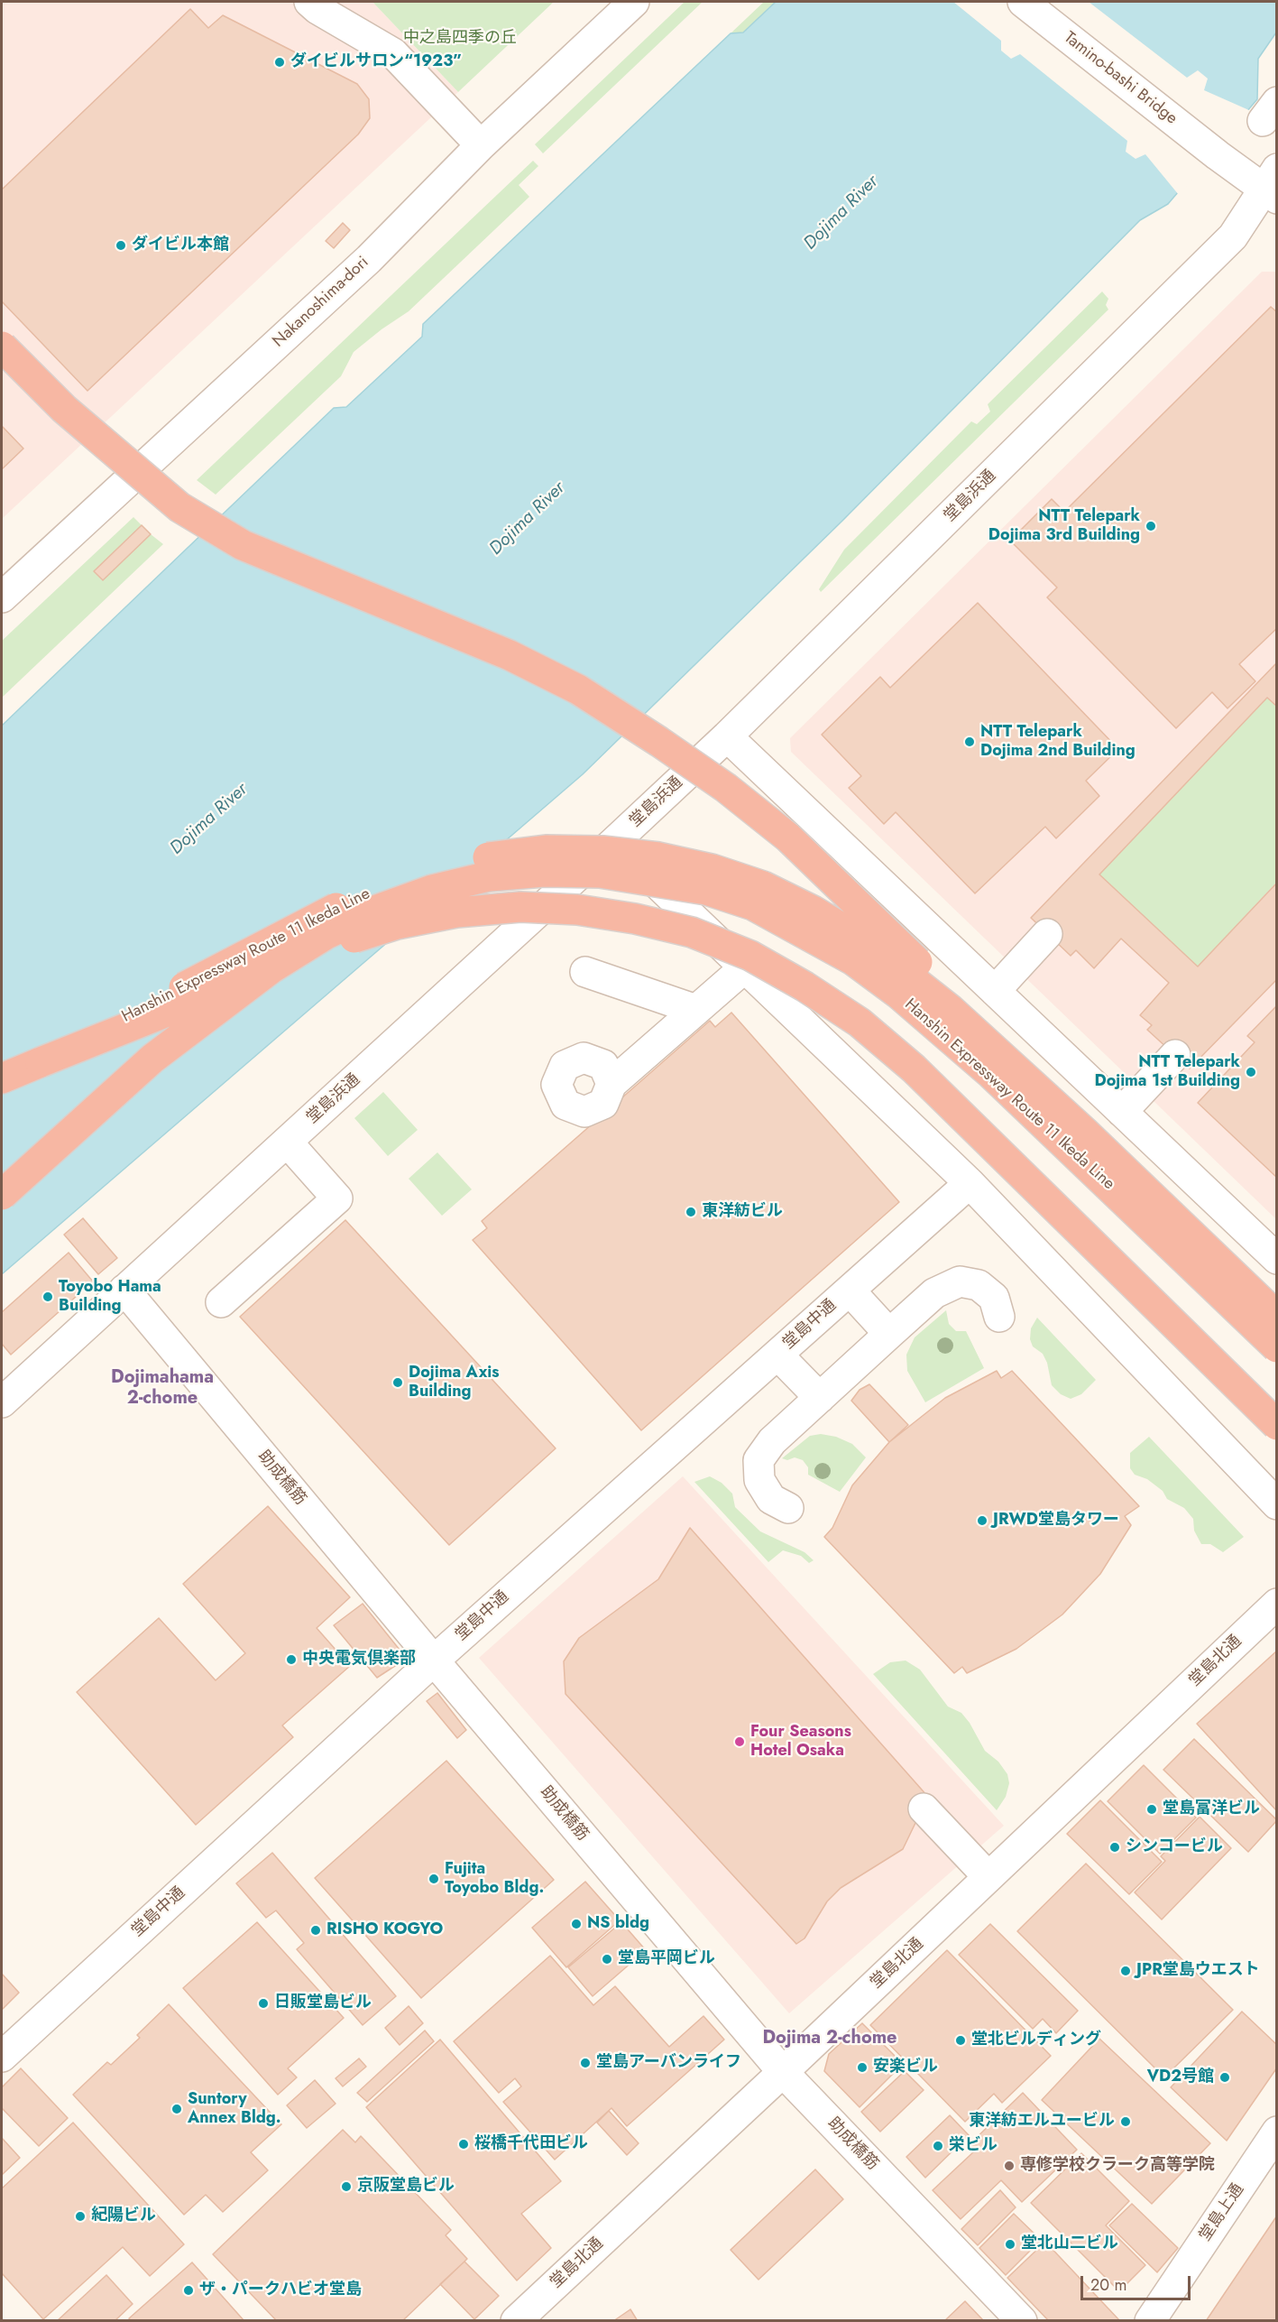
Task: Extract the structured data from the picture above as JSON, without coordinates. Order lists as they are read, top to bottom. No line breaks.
{"streets":{"highway":["Hanshin Expressway Route 11 Ikeda Line"],"street":["Tamino-bashi Bridge","Nakanoshima-dori","堂島浜通","堂島中通","助成橋筋","堂島北通","堂島上通"]},"crossings":[["Tamino-bashi Bridge","堂島浜通"],["堂島浜通","助成橋筋"],["堂島中通","助成橋筋"],["助成橋筋","堂島北通"]],"districts":["Dojimahama 2-chome","Dojima 2-chome"],"water":["Dojima River"],"parks":["中之島四季の丘"],"places":["ダイビルサロン“1923”","ダイビル本館","NTT Telepark Dojima 3rd Building","NTT Telepark Dojima 2nd Building","NTT Telepark Dojima 1st Building","東洋紡ビル","Toyobo Hama Building","Dojima Axis Building","JRWD堂島タワー","中央電気倶楽部","Four Seasons Hotel Osaka","堂島富洋ビル","シンコービル","Fujita Toyobo Bldg.","NS bldg","RISHO KOGYO","堂島平岡ビル","JPR堂島ウエスト","日販堂島ビル","堂北ビルディング","堂島アーバンライフ","安楽ビル","VD2号館","Suntory Annex Bldg.","東洋紡エルユービル","桜橋千代田ビル","栄ビル","専修学校クラーク高等学院","京阪堂島ビル","紀陽ビル","堂北山二ビル","ザ・パークハビオ堂島"],"scale_bar":"20 m"}
